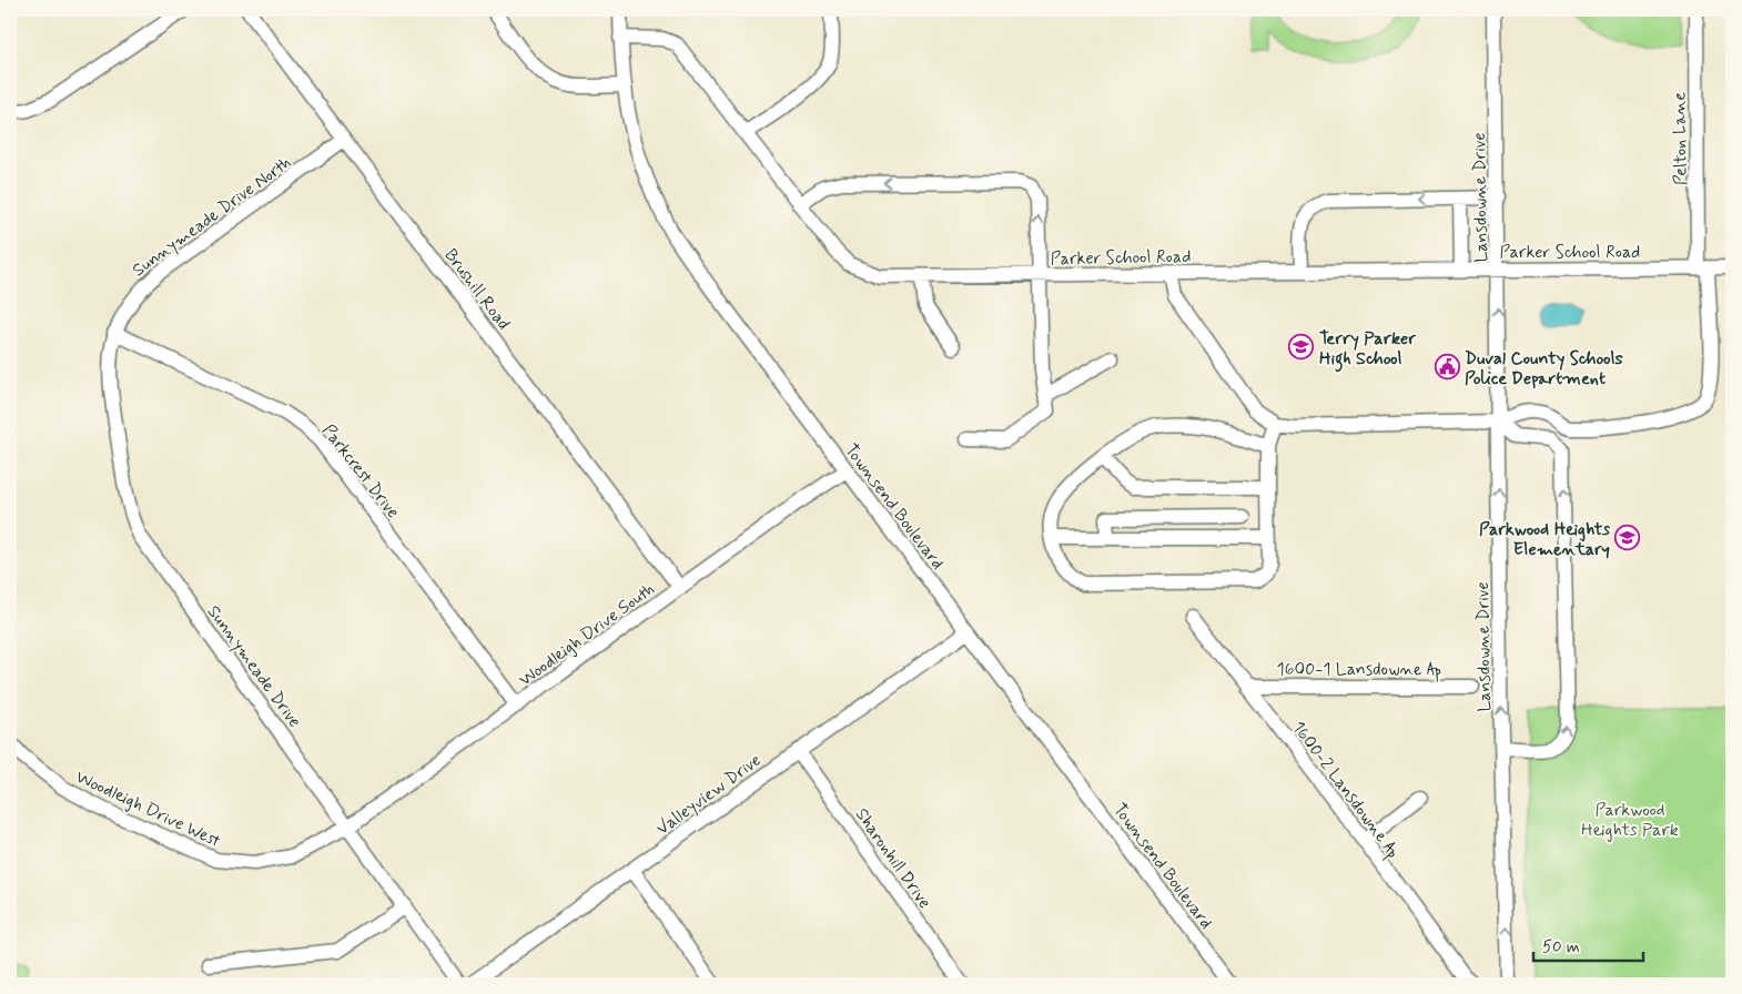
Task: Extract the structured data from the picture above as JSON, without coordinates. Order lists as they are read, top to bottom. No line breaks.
{"streets":{"street":["Pelton Lane","Lansdowne Drive","Sunnymeade Drive North","Parker School Road","Brushill Road","Parkcrest Drive","Townsend Boulevard","Woodleigh Drive South","Sunnymeade Drive","1600-1 Lansdowne Ap","1600-2 Lansdowne Ap","Valleyview Drive","Woodleigh Drive West","Sharonhill Drive"]},"crossings":[["Pelton Lane","Lansdowne Drive"],["Pelton Lane","Parker School Road"],["Lansdowne Drive","Parker School Road"],["Sunnymeade Drive North","Brushill Road"],["Sunnymeade Drive North","Parkcrest Drive"],["Sunnymeade Drive North","Sunnymeade Drive"],["Parker School Road","Townsend Boulevard"],["Brushill Road","Woodleigh Drive South"],["Parkcrest Drive","Woodleigh Drive South"],["Parkcrest Drive","Sunnymeade Drive"],["Townsend Boulevard","Woodleigh Drive South"],["Townsend Boulevard","Valleyview Drive"],["Woodleigh Drive South","Sunnymeade Drive"],["Woodleigh Drive South","Woodleigh Drive West"],["Sunnymeade Drive","Woodleigh Drive West"],["1600-1 Lansdowne Ap","1600-2 Lansdowne Ap"],["Valleyview Drive","Sharonhill Drive"]],"one_way":["Lansdowne Drive"],"parks":["Parkwood Heights Park"],"places":{"school or university":["Terry Parker High School","Parkwood Heights Elementary"],"public building":["Duval County Schools Police Department"]},"scale_bar":"50 m"}
